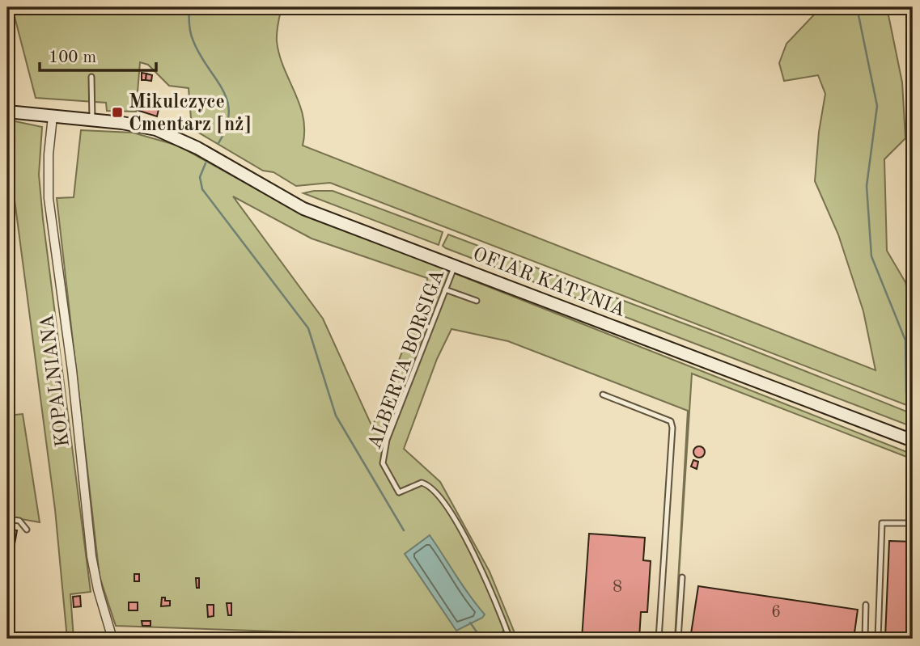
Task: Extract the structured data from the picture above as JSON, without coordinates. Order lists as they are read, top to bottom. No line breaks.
{"streets":{"street":["OFIAR KATYNIA","KOPALNIANA"],"lane":["ALBERTA BORSIGA"]},"crossings":[["OFIAR KATYNIA","ALBERTA BORSIGA"],["OFIAR KATYNIA","KOPALNIANA"]],"places":{"transit":["Mikulczyce Cmentarz [nż]"]},"house_numbers":["8","6"],"scale_bar":"100 m"}
